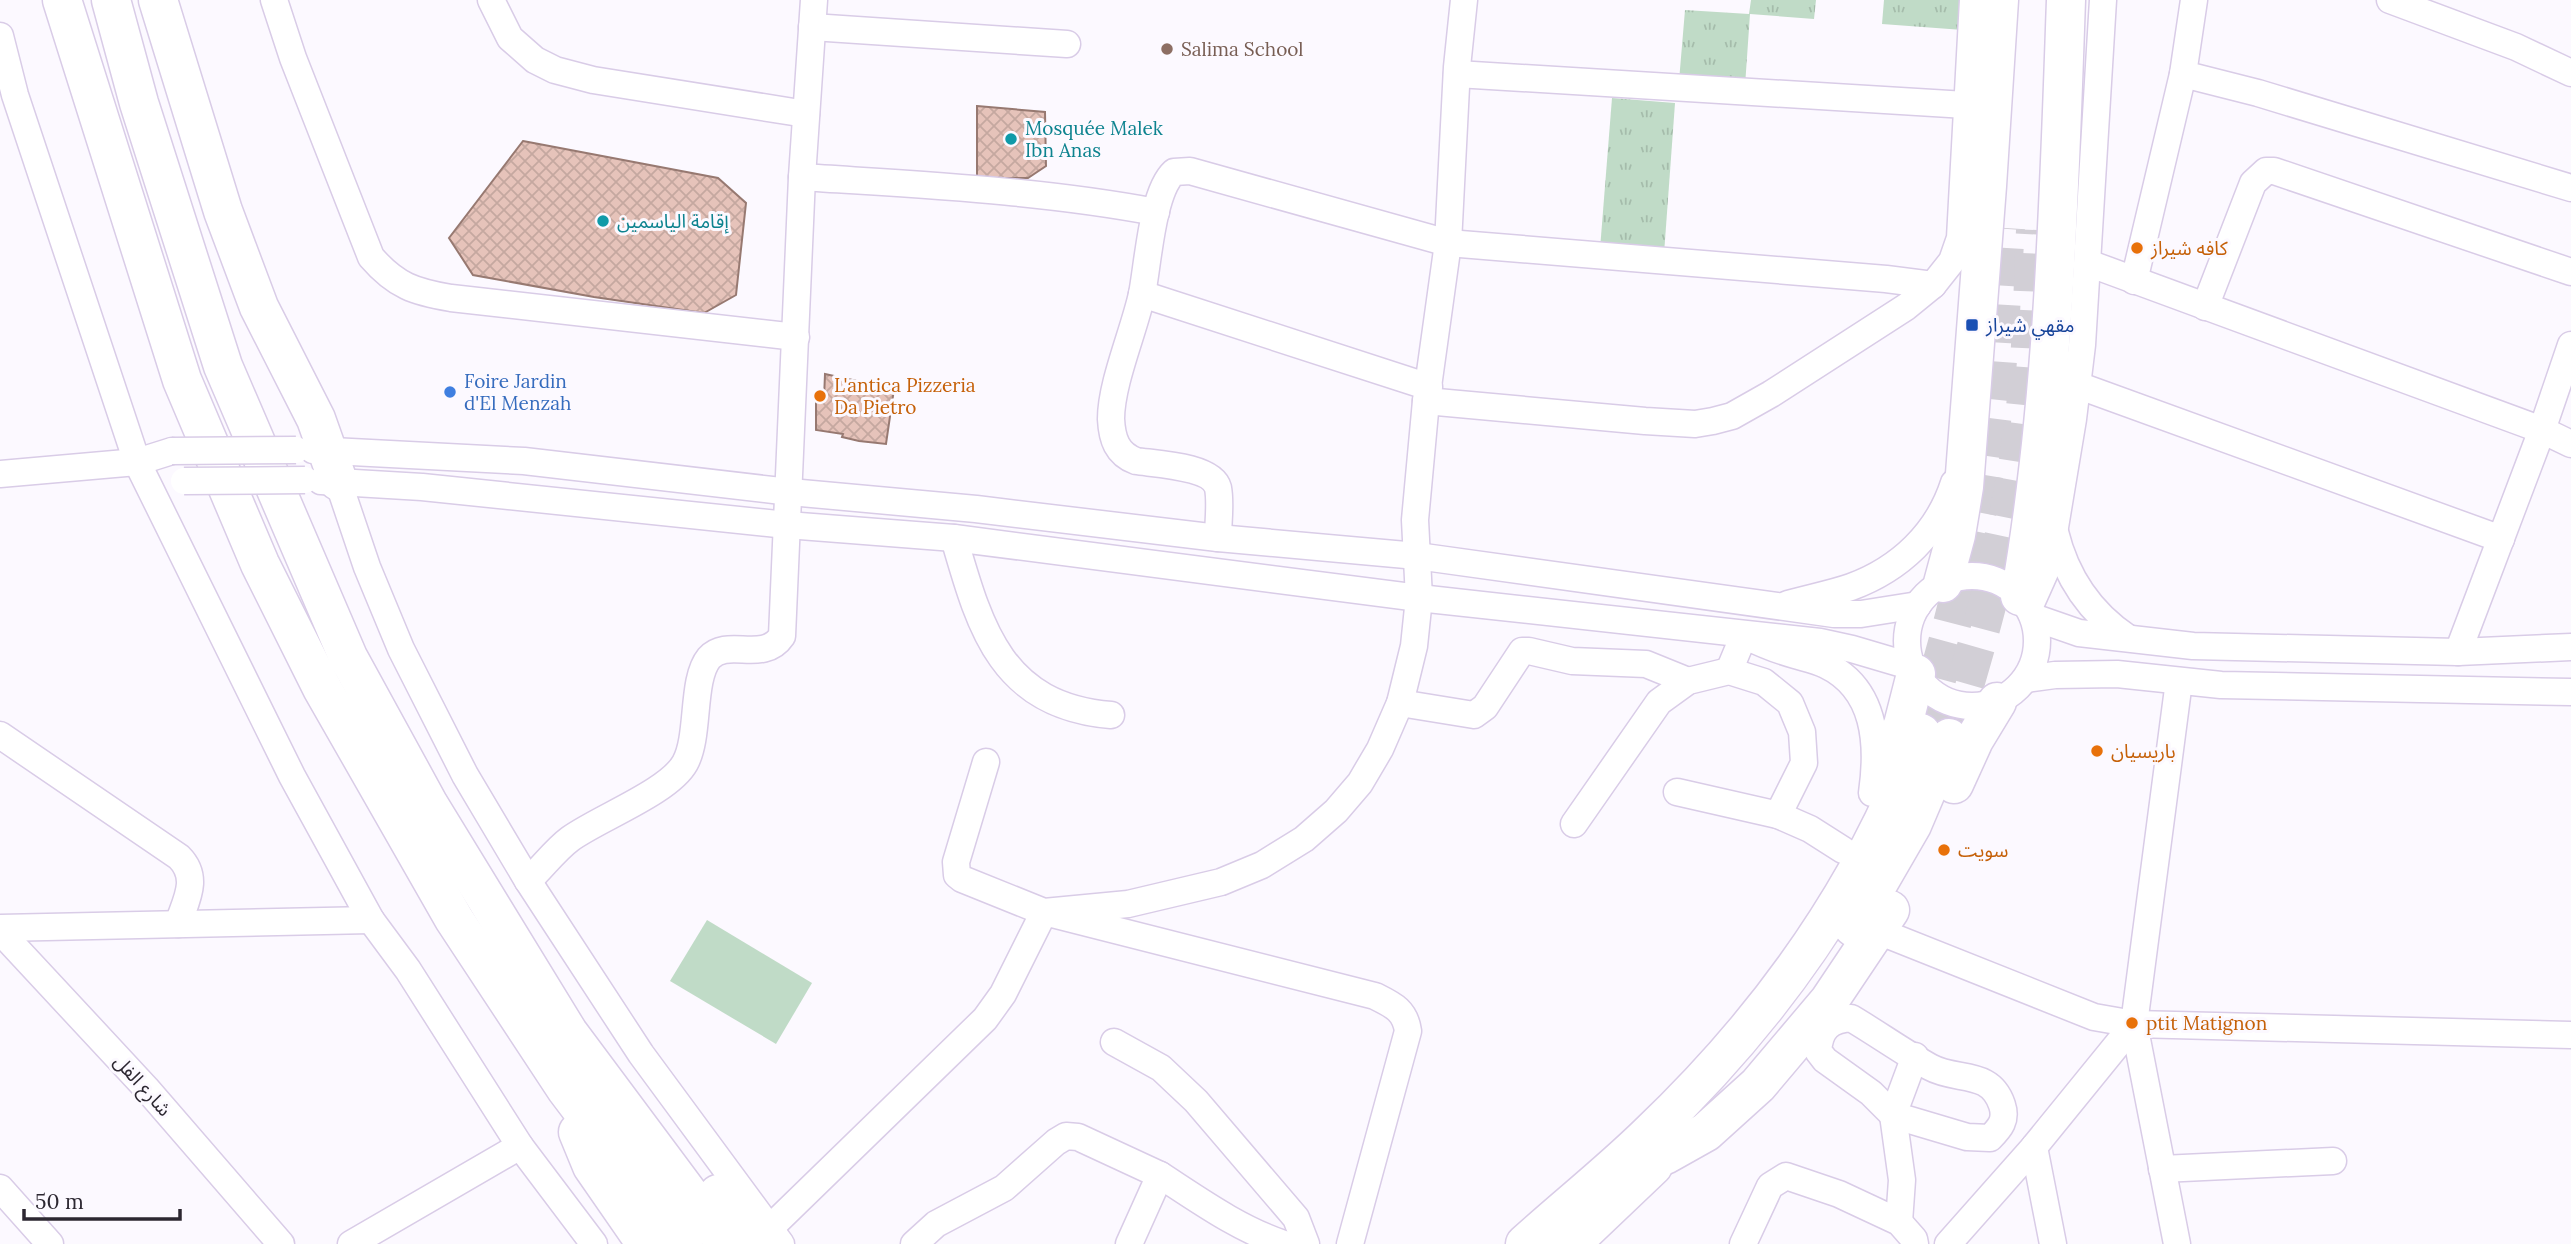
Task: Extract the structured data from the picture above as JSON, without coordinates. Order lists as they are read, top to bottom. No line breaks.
{"streets":{"street":["شارع الفل"]},"places":{"other":["Salima School","Mosquée Malek Ibn Anas","إقامة الياسمين","کافه شيراز","Foire Jardin d'El Menzah","L'antica Pizzeria Da Pietro","باريسيان","سويت","ptit Matignon"],"transit":["مقهي شيراز"]},"scale_bar":"50 m"}
